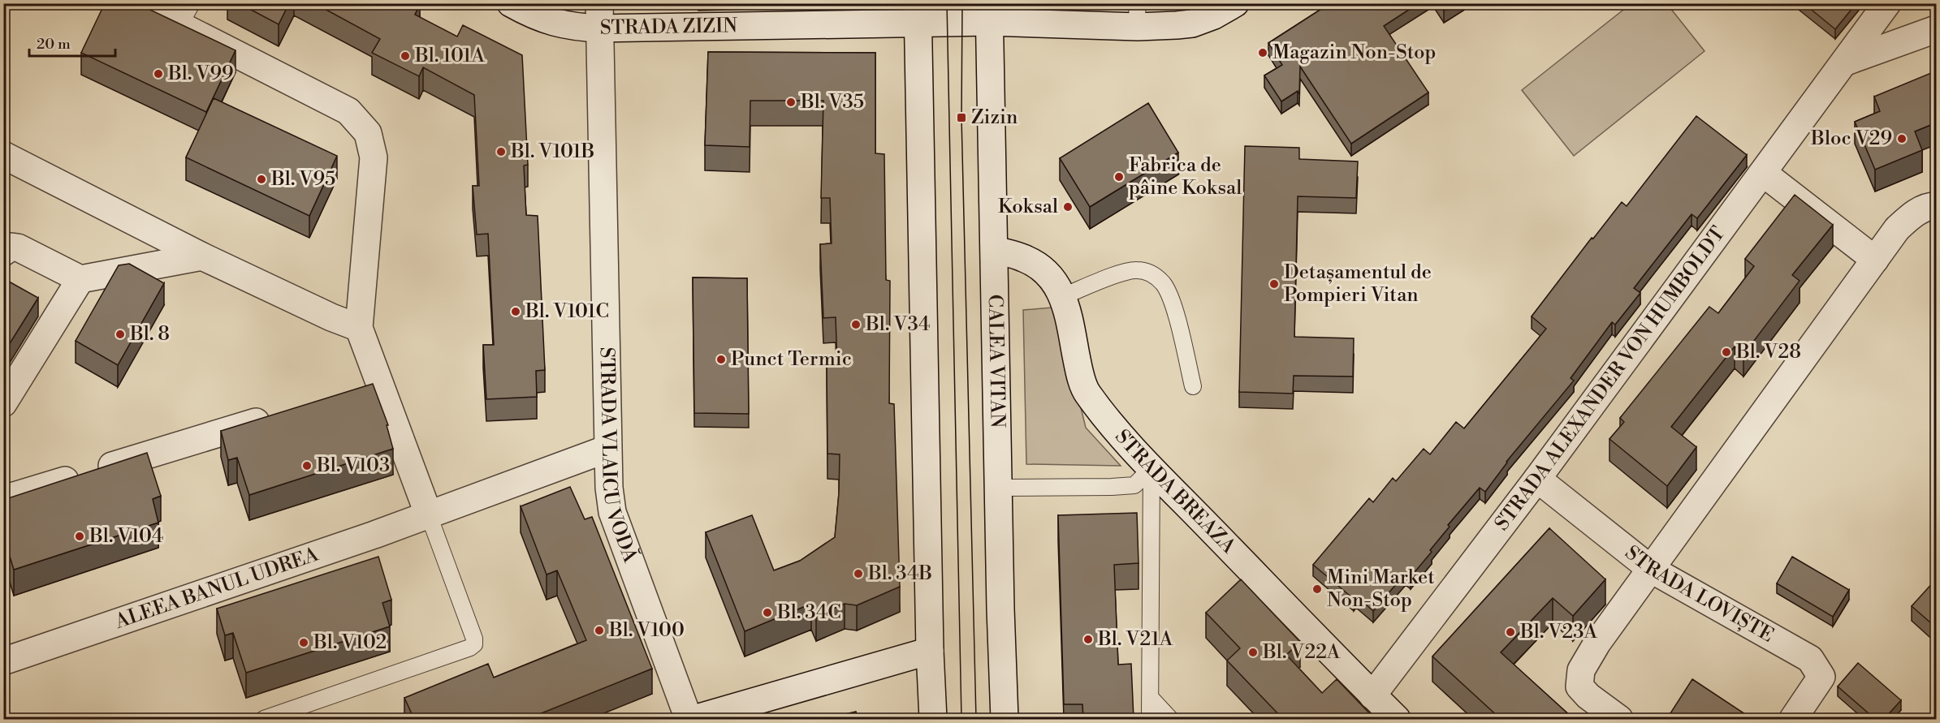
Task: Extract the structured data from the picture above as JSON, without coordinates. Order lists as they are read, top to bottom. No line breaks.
{"streets":{"street":["STRADA ZIZIN","CALEA VITAN","STRADA ALEXANDER VON HUMBOLDT","STRADA VLAICU VODĂ","STRADA BREAZA","ALEEA BANUL UDREA","STRADA LOVIȘTE"]},"crossings":[["STRADA ZIZIN","CALEA VITAN"],["STRADA ZIZIN","STRADA VLAICU VODĂ"],["CALEA VITAN","STRADA BREAZA"],["STRADA ALEXANDER VON HUMBOLDT","STRADA BREAZA"],["STRADA ALEXANDER VON HUMBOLDT","STRADA LOVIȘTE"],["STRADA VLAICU VODĂ","ALEEA BANUL UDREA"]],"places":{"other":["Magazin Non-Stop","Bl. 101A","Bl. V99","Bl. V35","Bloc V29","Bl. V101B","Fabrica de pâine Koksal","Bl. V95","Koksal","Detașamentul de Pompieri Vitan","Bl. V101C","Bl. V34","Bl. 8","Bl. V28","Punct Termic","Bl. V103","Bl. V104","Bl. 34B","Mini Market Non-Stop","Bl. 34C","Bl. V100","Bl. V23A","Bl. V21A","Bl. V102","Bl. V22A"],"transit":["Zizin"]},"scale_bar":"20 m"}
